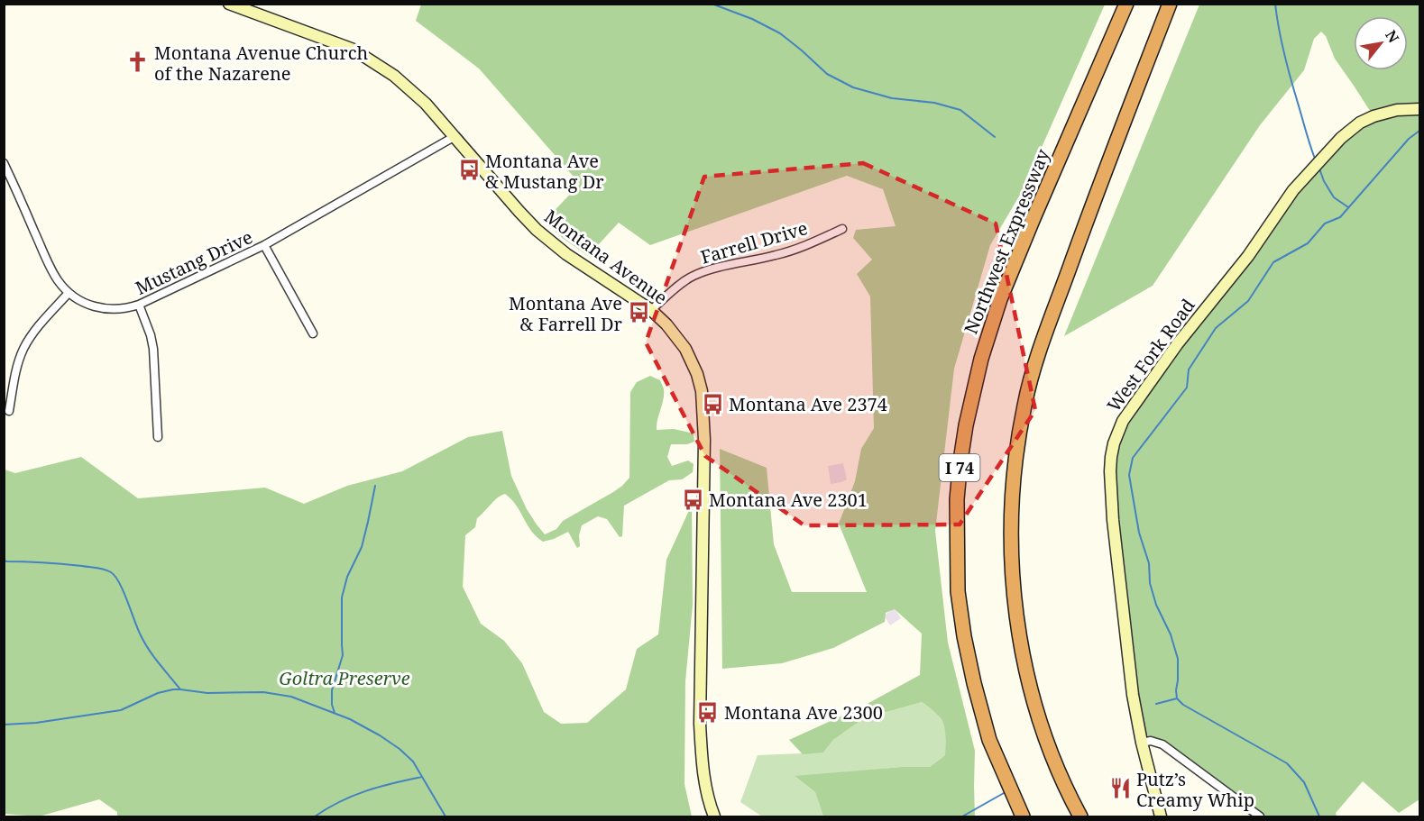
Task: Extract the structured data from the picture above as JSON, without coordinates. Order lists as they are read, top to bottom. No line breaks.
{"streets":{"highway":["Northwest Expressway","I 74"],"street":["Farrell Drive","Montana Avenue","Mustang Drive","West Fork Road"]},"crossings":[["Farrell Drive","Montana Avenue"],["Montana Avenue","Mustang Drive"]],"parks":["Goltra Preserve"],"places":{"church":["Montana Avenue Church of the Nazarene"],"bus stop":["Montana Ave & Mustang Dr","Montana Ave & Farrell Dr","Montana Ave 2374","Montana Ave 2301","Montana Ave 2300"],"restaurant":["Putz’s Creamy Whip"]},"north":"top right"}
